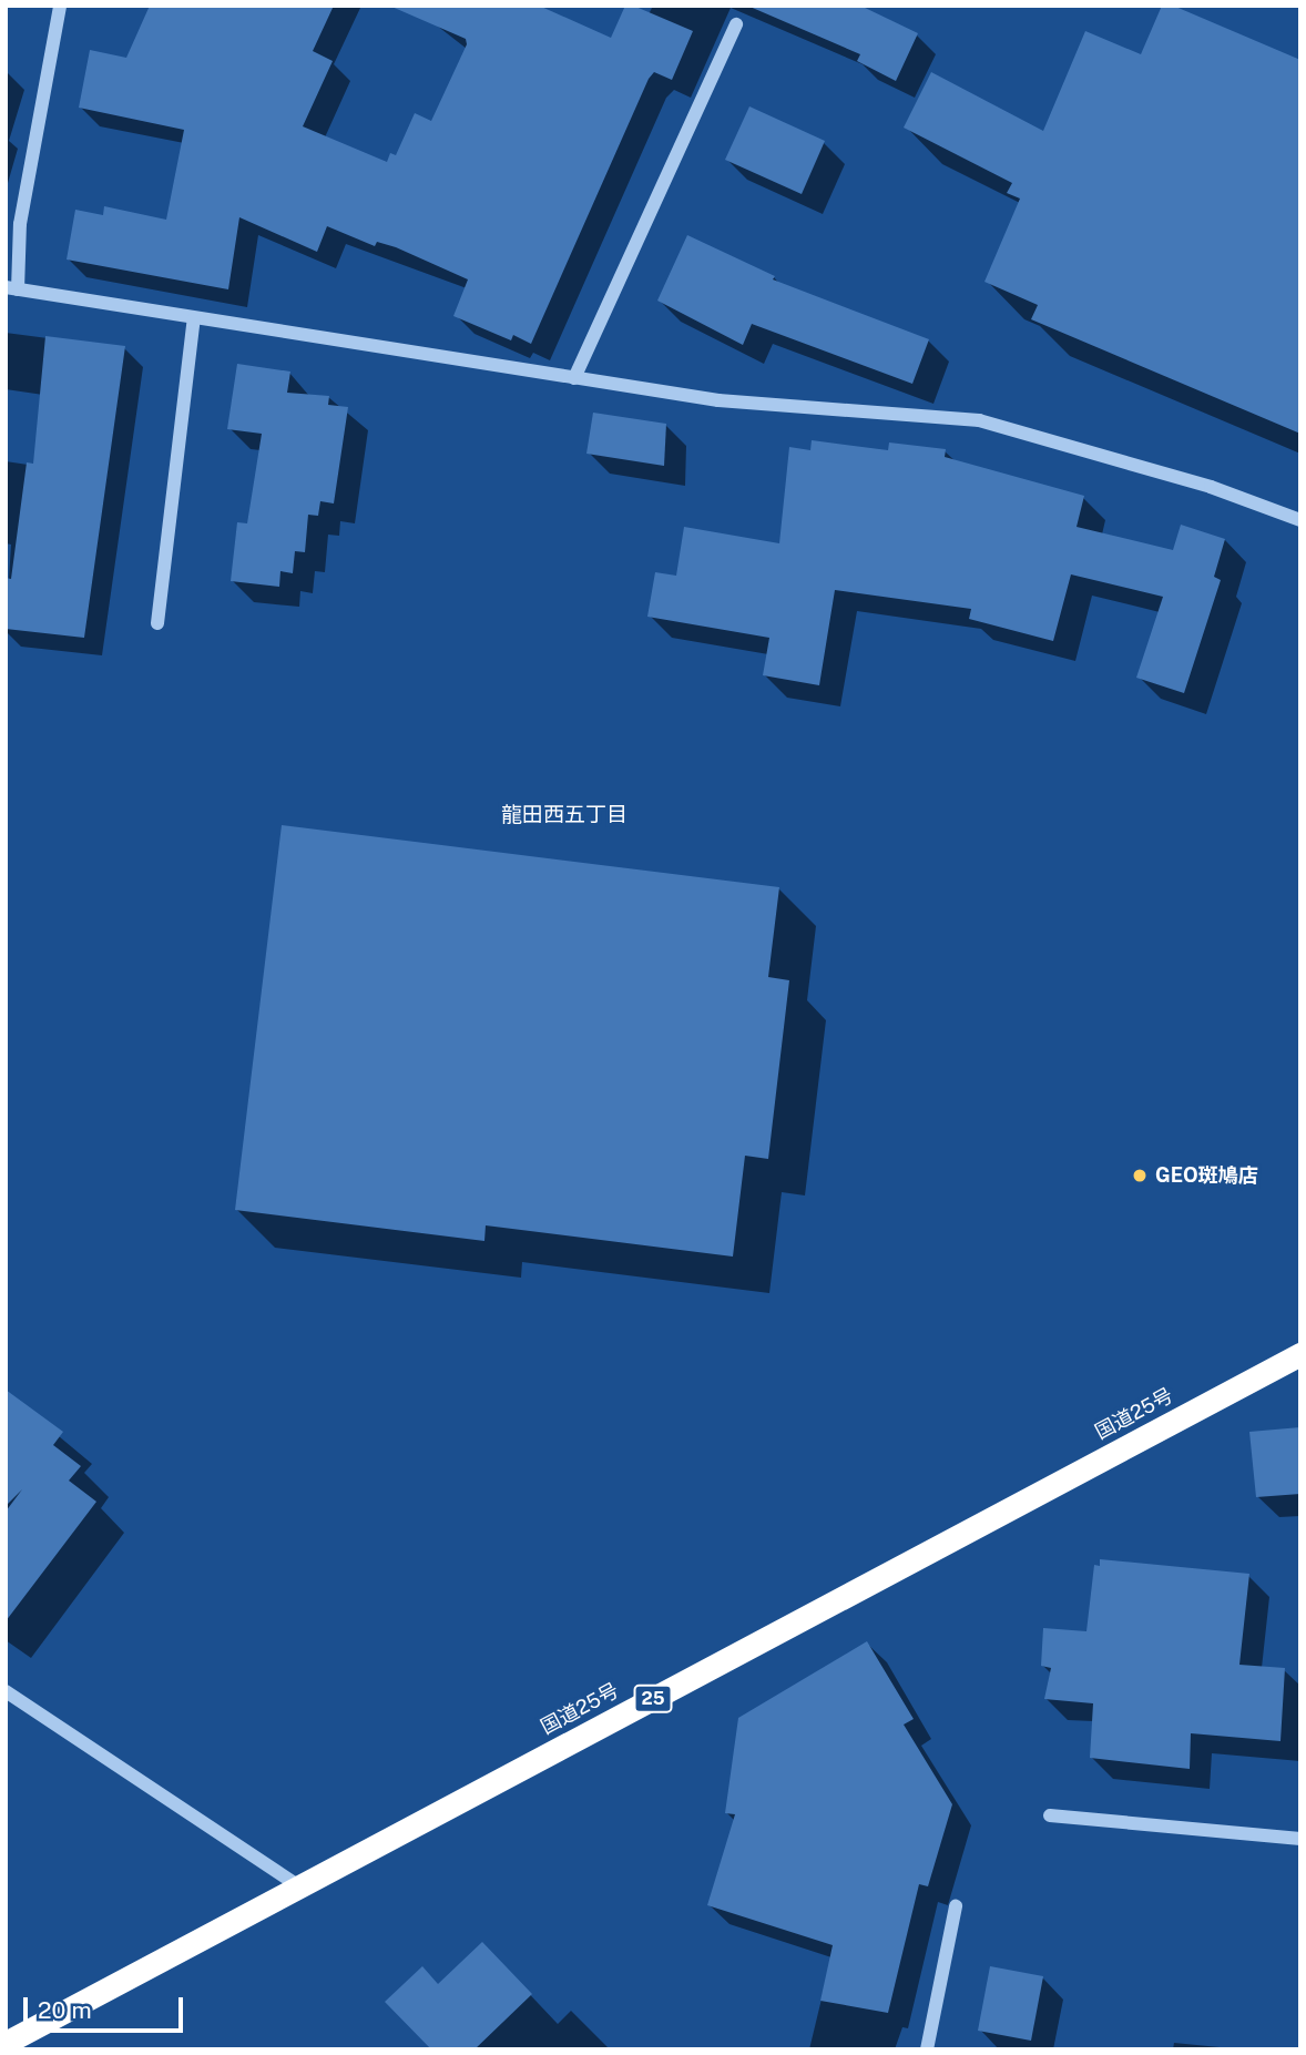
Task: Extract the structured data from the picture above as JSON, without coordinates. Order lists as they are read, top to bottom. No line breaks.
{"streets":{"highway":["国道25号","25"]},"districts":["龍田西五丁目"],"places":["GEO斑鳩店"],"scale_bar":"20 m"}
